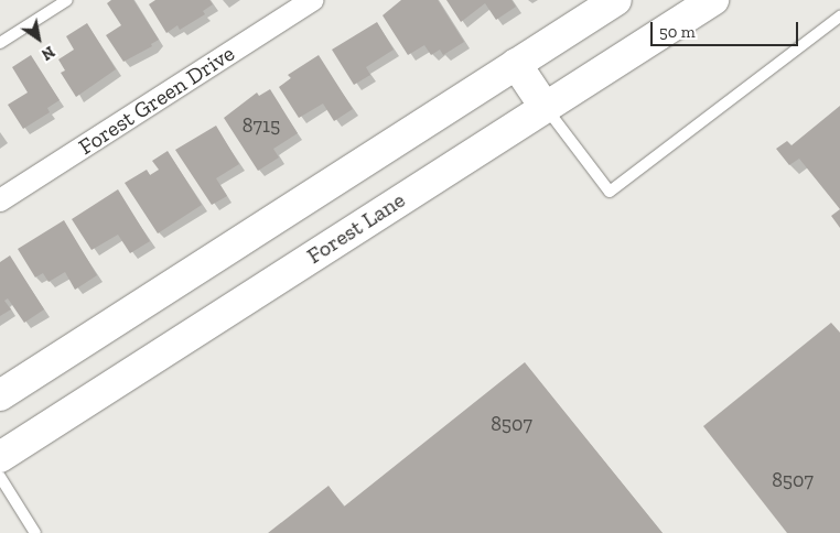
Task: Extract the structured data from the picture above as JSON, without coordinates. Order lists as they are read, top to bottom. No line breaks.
{"streets":{"main road":["Forest Lane"],"street":["Forest Green Drive"]},"house_numbers":["8715","8507","8507"],"scale_bar":"50 m","north":"bottom right"}
